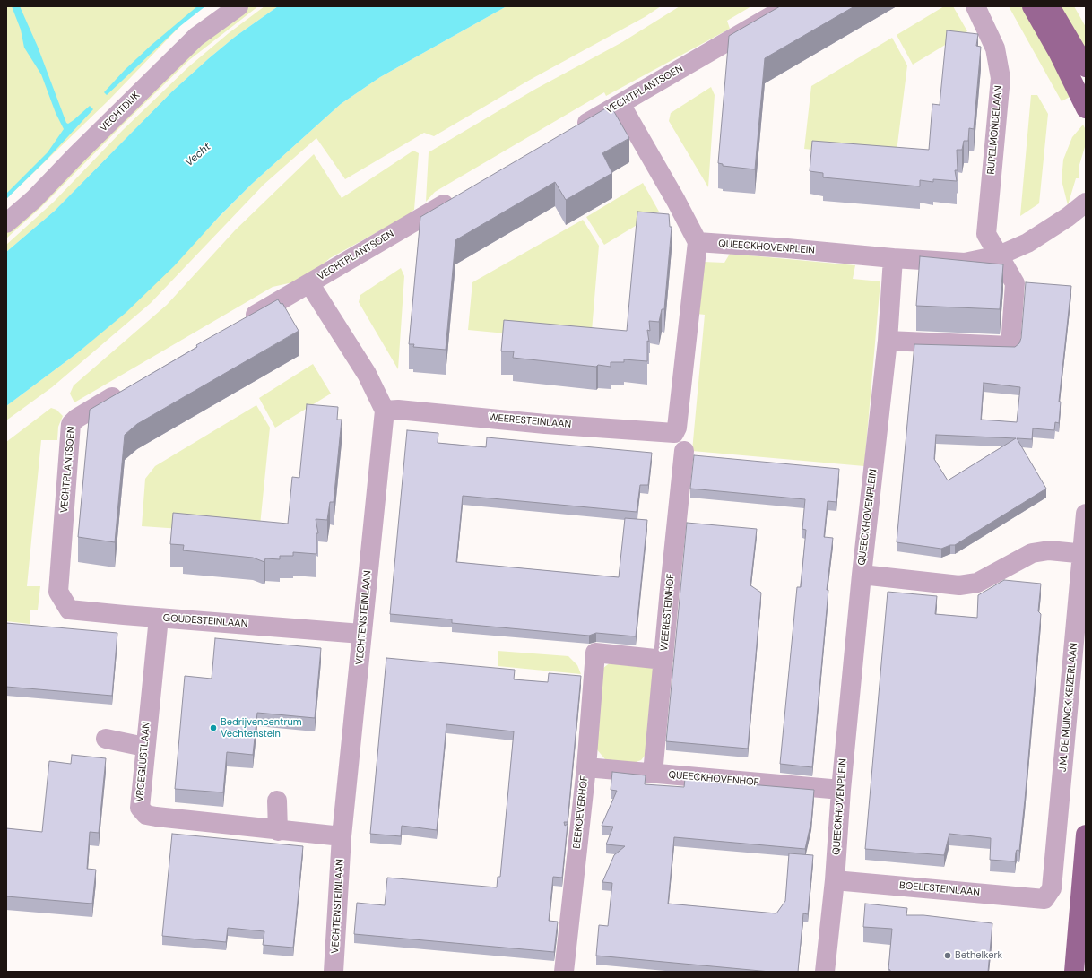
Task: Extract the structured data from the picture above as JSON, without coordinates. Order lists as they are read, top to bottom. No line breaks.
{"streets":{"street":["VECHTPLANTSOEN","VECHTDIJK","RUPELMONDELAAN","QUEECKHOVENPLEIN","WEERESTEINLAAN","WEERESTEINHOF","VECHTENSTEINLAAN","GOUDESTEINLAAN","J.M. DE MUINCK KEIZERLAAN","VROEGLUSTLAAN","QUEECKHOVENHOF","BEEKOEVERHOF","BOELESTEINLAAN"]},"crossings":[["VECHTPLANTSOEN","GOUDESTEINLAAN"],["RUPELMONDELAAN","QUEECKHOVENPLEIN"],["QUEECKHOVENPLEIN","WEERESTEINLAAN"],["QUEECKHOVENPLEIN","QUEECKHOVENHOF"],["QUEECKHOVENPLEIN","BOELESTEINLAAN"],["WEERESTEINLAAN","VECHTENSTEINLAAN"],["WEERESTEINHOF","QUEECKHOVENHOF"],["WEERESTEINHOF","BEEKOEVERHOF"],["VECHTENSTEINLAAN","GOUDESTEINLAAN"],["VECHTENSTEINLAAN","VROEGLUSTLAAN"],["GOUDESTEINLAAN","VROEGLUSTLAAN"],["J.M. DE MUINCK KEIZERLAAN","BOELESTEINLAAN"],["QUEECKHOVENHOF","BEEKOEVERHOF"]],"water":["Vecht"],"places":["Bedrijvencentrum Vechtenstein","Bethelkerk"]}
